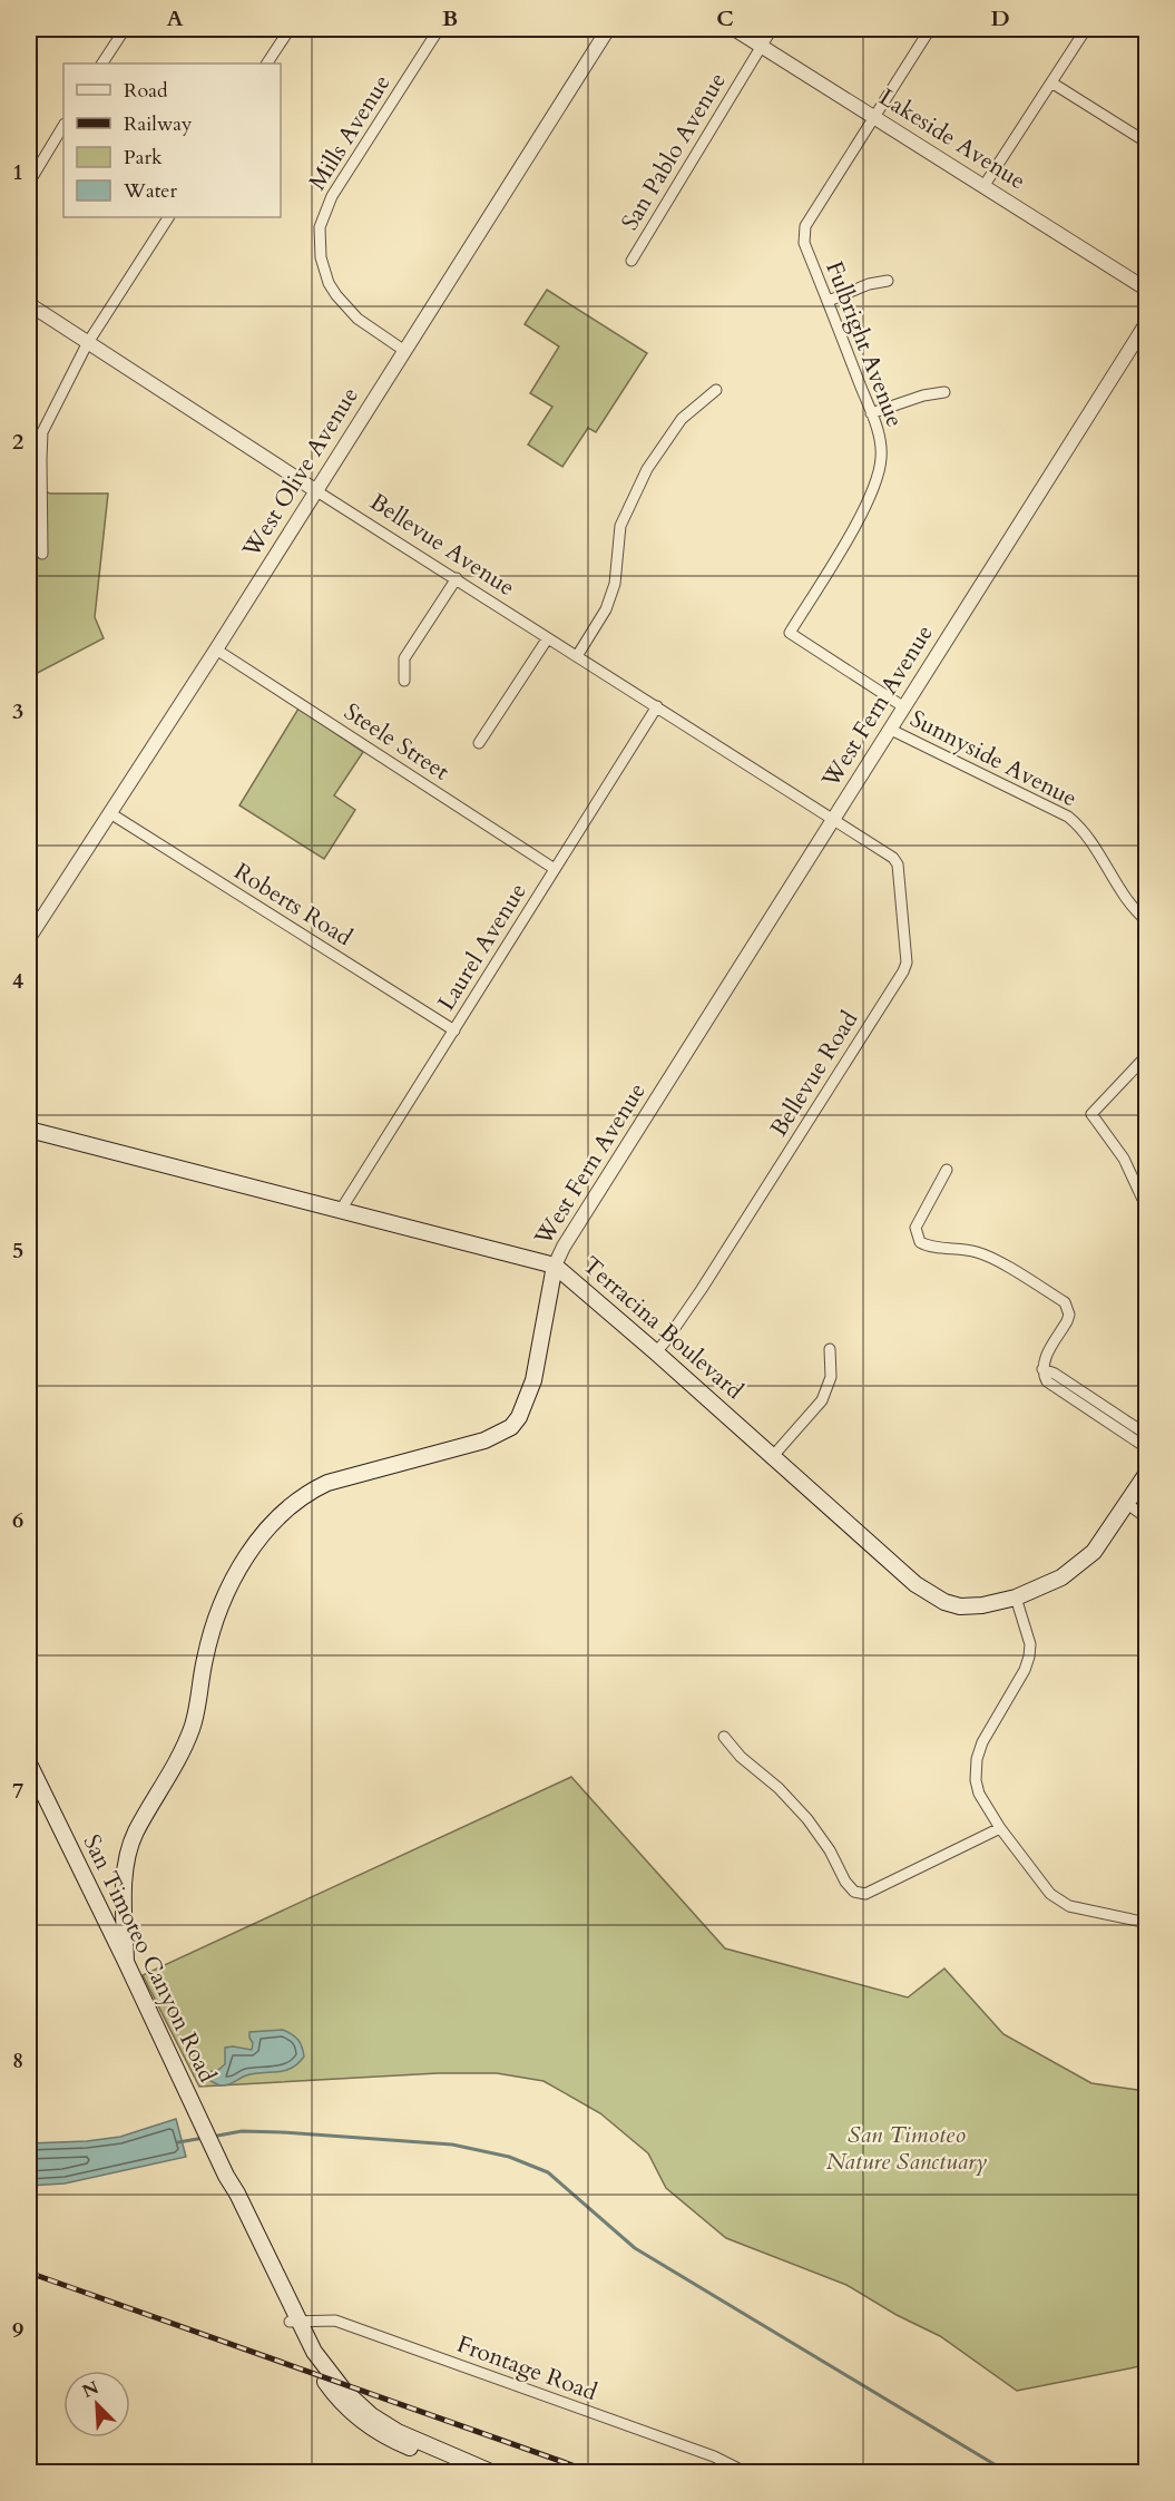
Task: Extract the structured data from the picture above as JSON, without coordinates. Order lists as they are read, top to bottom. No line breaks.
{"streets":{"main road":["West Fern Avenue","Terracina Boulevard","San Timoteo Canyon Road"],"street":["Mills Avenue","Lakeside Avenue","San Pablo Avenue","Fulbright Avenue","West Olive Avenue","Bellevue Avenue","Steele Street","Sunnyside Avenue","Roberts Road","Laurel Avenue","Bellevue Road","Frontage Road"]},"crossings":[["Mills Avenue","West Olive Avenue"],["Lakeside Avenue","San Pablo Avenue"],["Lakeside Avenue","Fulbright Avenue"],["Fulbright Avenue","West Fern Avenue"],["West Olive Avenue","Bellevue Avenue"],["West Olive Avenue","Steele Street"],["West Olive Avenue","Roberts Road"],["Bellevue Avenue","West Fern Avenue"],["Bellevue Avenue","Laurel Avenue"],["Bellevue Avenue","Bellevue Road"],["West Fern Avenue","Sunnyside Avenue"],["West Fern Avenue","Bellevue Road"],["West Fern Avenue","Terracina Boulevard"],["West Fern Avenue","San Timoteo Canyon Road"],["Steele Street","Laurel Avenue"],["Roberts Road","Laurel Avenue"],["Laurel Avenue","Terracina Boulevard"],["Bellevue Road","Terracina Boulevard"],["San Timoteo Canyon Road","Frontage Road"]],"parks":["San Timoteo Nature Sanctuary"],"legend":["Road","Railway","Park","Water"],"north":"top left","grid":{"columns":["A","B","C","D"],"rows":["1","2","3","4","5","6","7","8","9"]}}
